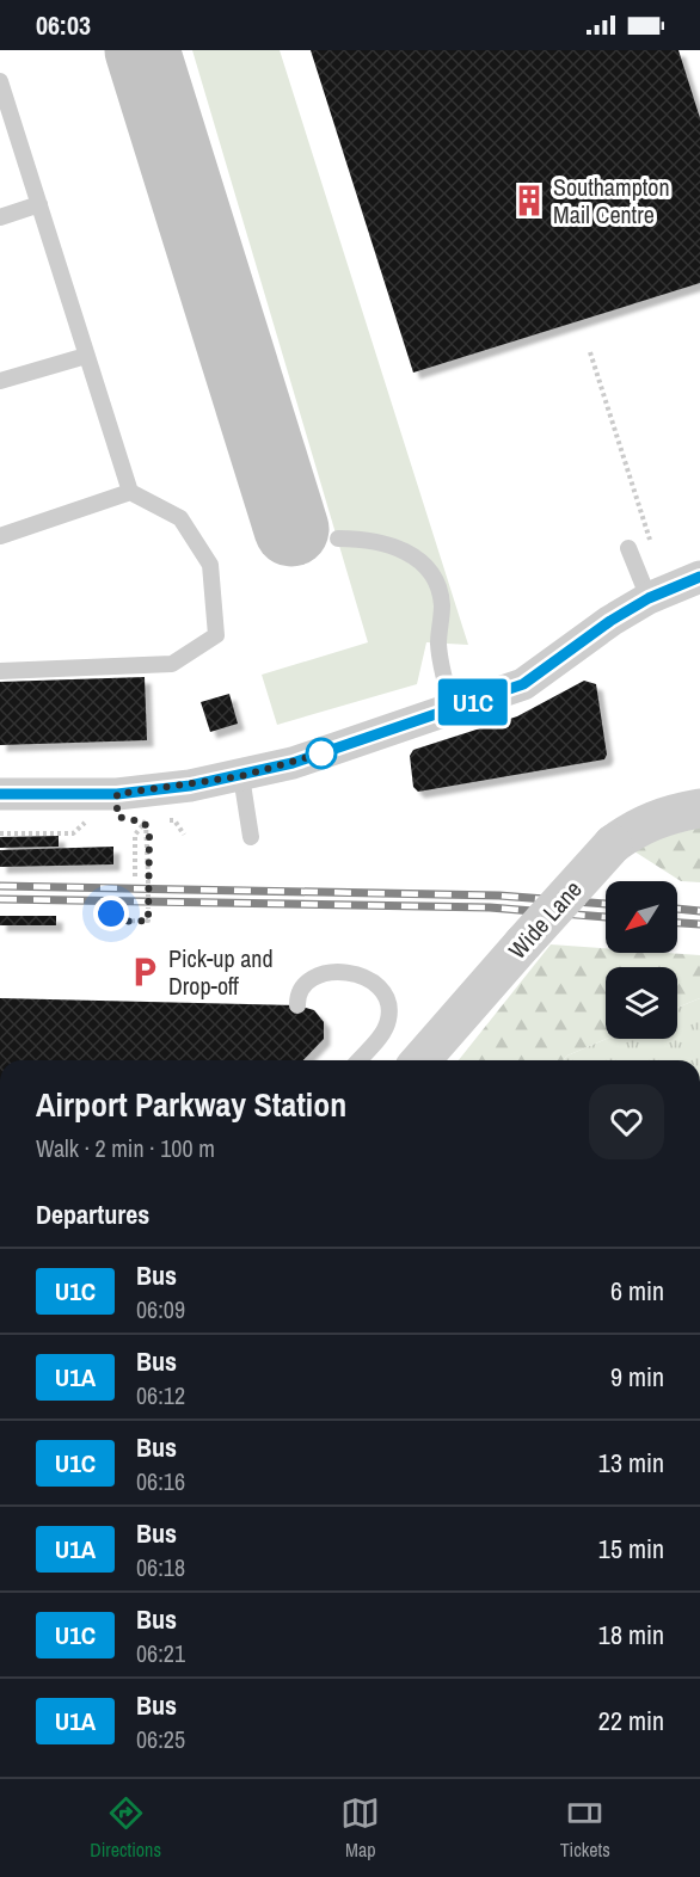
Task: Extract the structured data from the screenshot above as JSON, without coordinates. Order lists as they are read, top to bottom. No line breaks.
{"streets":{"street":["Wide Lane"]},"places":{"building":["Southampton Mail Centre"],"parking":["Pick-up and Drop-off"]},"lines":["bus line U1C"],"north":"bottom left","page":{"status":"06:03","on_map":"U1C","heading":[["Airport Parkway Station","Walk · 2 min · 100 m"],"Departures"],"list":[{"mark":"U1C","name":"Bus","note":"06:09","value":"6 min"},{"mark":"U1A","name":"Bus","note":"06:12","value":"9 min"},{"mark":"U1C","name":"Bus","note":"06:16","value":"13 min"},{"mark":"U1A","name":"Bus","note":"06:18","value":"15 min"},{"mark":"U1C","name":"Bus","note":"06:21","value":"18 min"},{"mark":"U1A","name":"Bus","note":"06:25","value":"22 min"}],"tabs":["Directions","Map","Tickets"]}}
